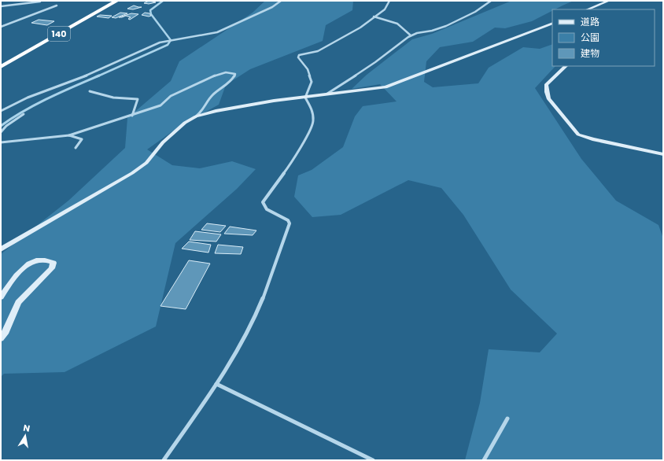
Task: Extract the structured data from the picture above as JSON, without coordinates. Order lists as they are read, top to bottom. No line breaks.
{"streets":{"highway":["140"]},"legend":["道路","公園","建物"],"north":"top"}
